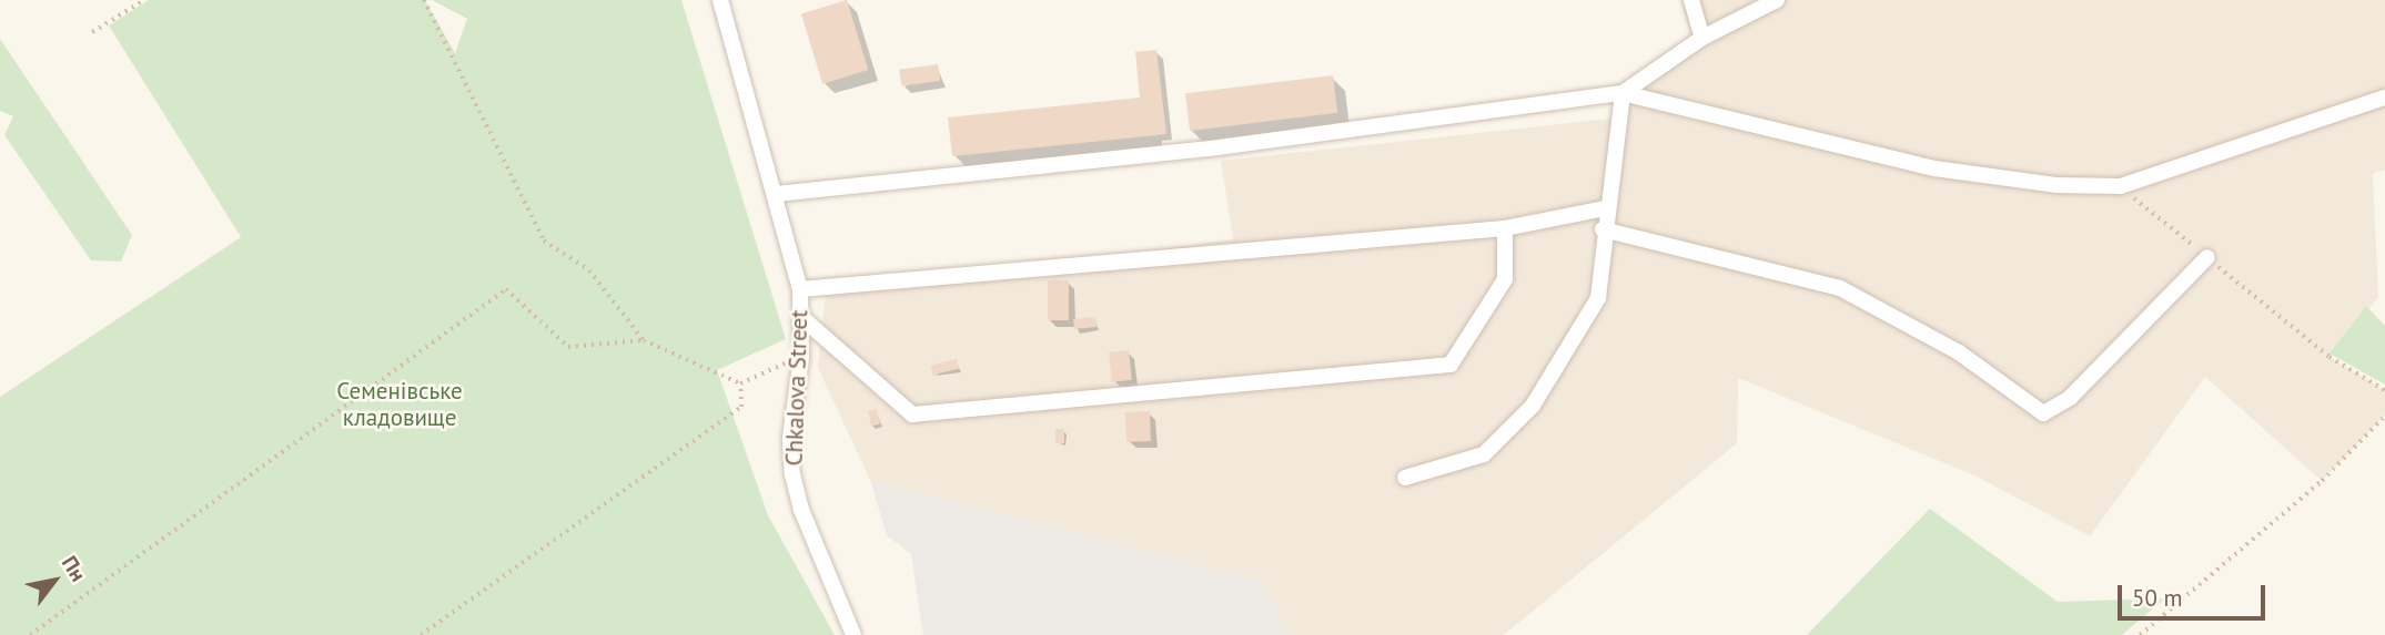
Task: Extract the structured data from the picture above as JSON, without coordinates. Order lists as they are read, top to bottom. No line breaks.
{"streets":{"street":["Chkalova Street"]},"parks":["Семенівське кладовище"],"scale_bar":"50 m","north":"top right"}
